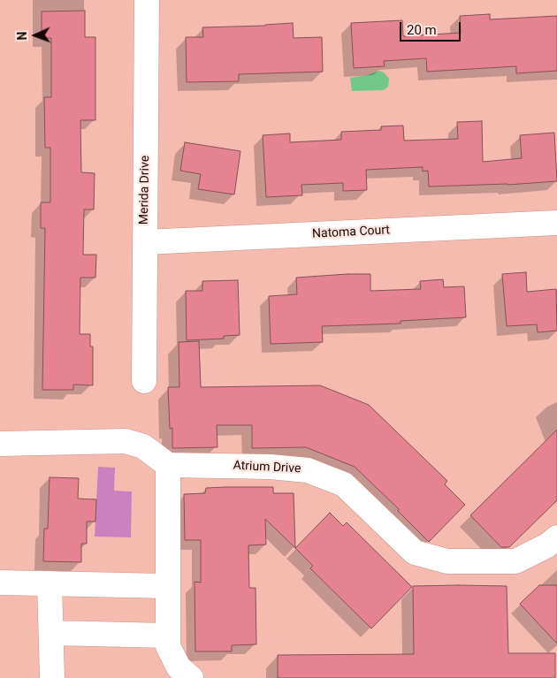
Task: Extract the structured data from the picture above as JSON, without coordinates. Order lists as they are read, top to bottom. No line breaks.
{"streets":{"street":["Merida Drive","Natoma Court","Atrium Drive"]},"crossings":[["Merida Drive","Natoma Court"]],"scale_bar":"20 m","north":"left"}
